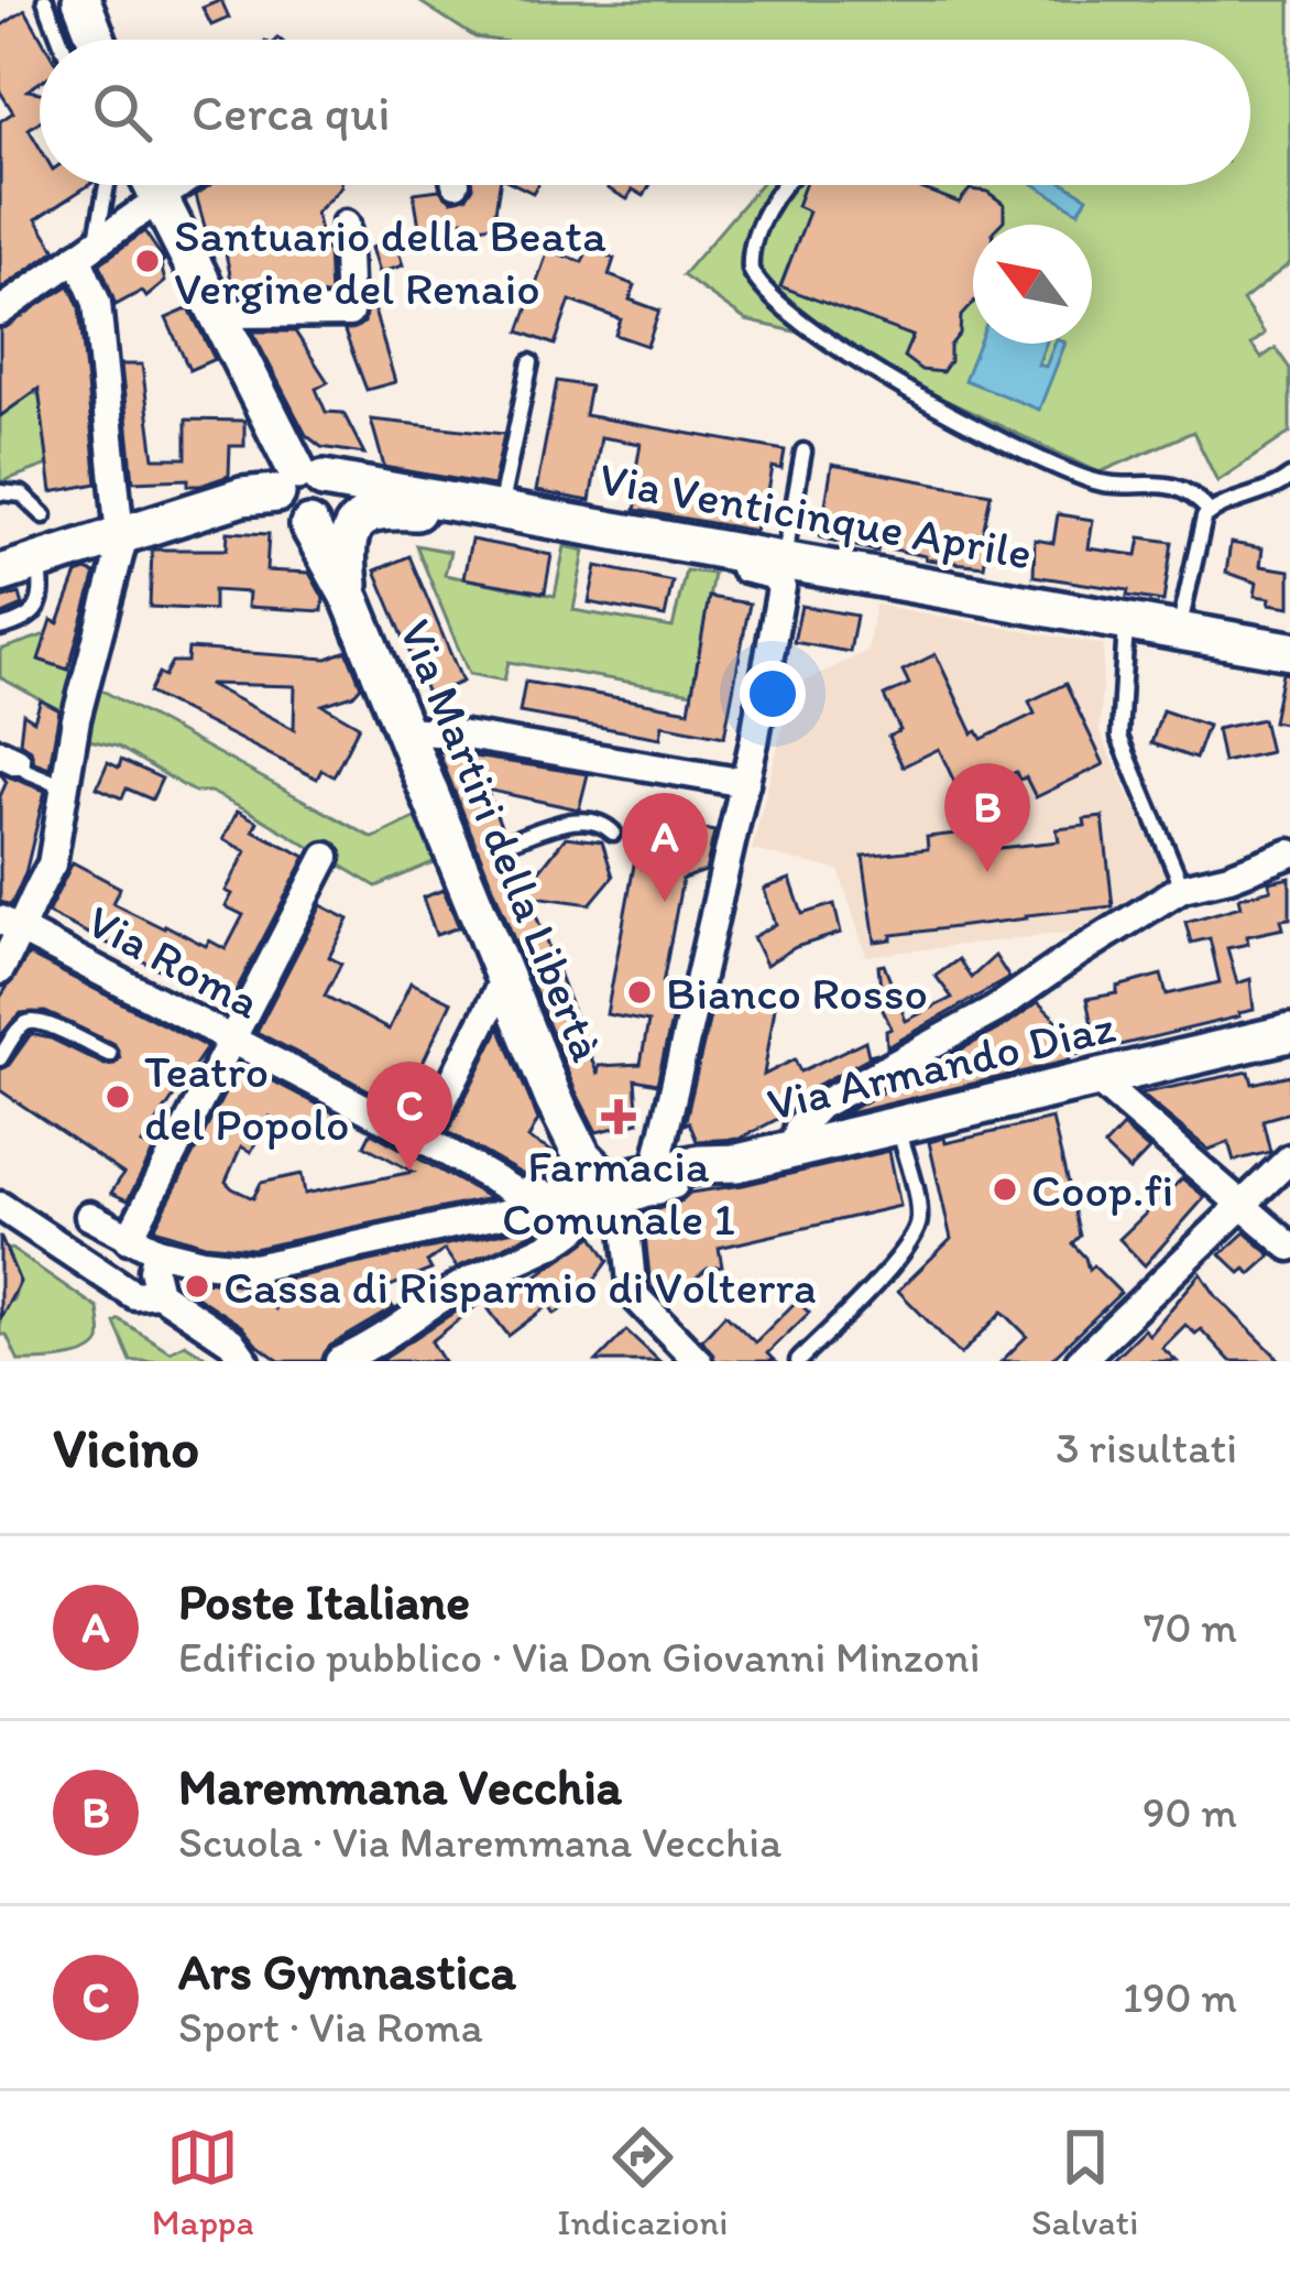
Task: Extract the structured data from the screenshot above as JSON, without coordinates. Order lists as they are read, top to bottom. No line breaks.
{"streets":{"main road":["Via Venticinque Aprile","Via Martiri della Libertà","Via Armando Diaz"],"street":["Via Roma"]},"crossings":[["Via Venticinque Aprile","Via Martiri della Libertà"],["Via Martiri della Libertà","Via Roma"],["Via Martiri della Libertà","Via Armando Diaz"],["Via Roma","Via Armando Diaz"]],"places":{"other":["Santuario della Beata Vergine del Renaio","Bianco Rosso","Teatro del Popolo","Coop.fi","Cassa di Risparmio di Volterra"],"health":["Farmacia Comunale 1"]},"north":"top left","page":{"search":"Cerca qui","pins":["B","A","C"],"heading":["Vicino","3 risultati"],"list":[{"mark":"A","name":"Poste Italiane","note":"Edificio pubblico · Via Don Giovanni Minzoni","value":"70 m"},{"mark":"B","name":"Maremmana Vecchia","note":"Scuola · Via Maremmana Vecchia","value":"90 m"},{"mark":"C","name":"Ars Gymnastica","note":"Sport · Via Roma","value":"190 m"}],"nav":["Mappa","Indicazioni","Salvati"]}}
